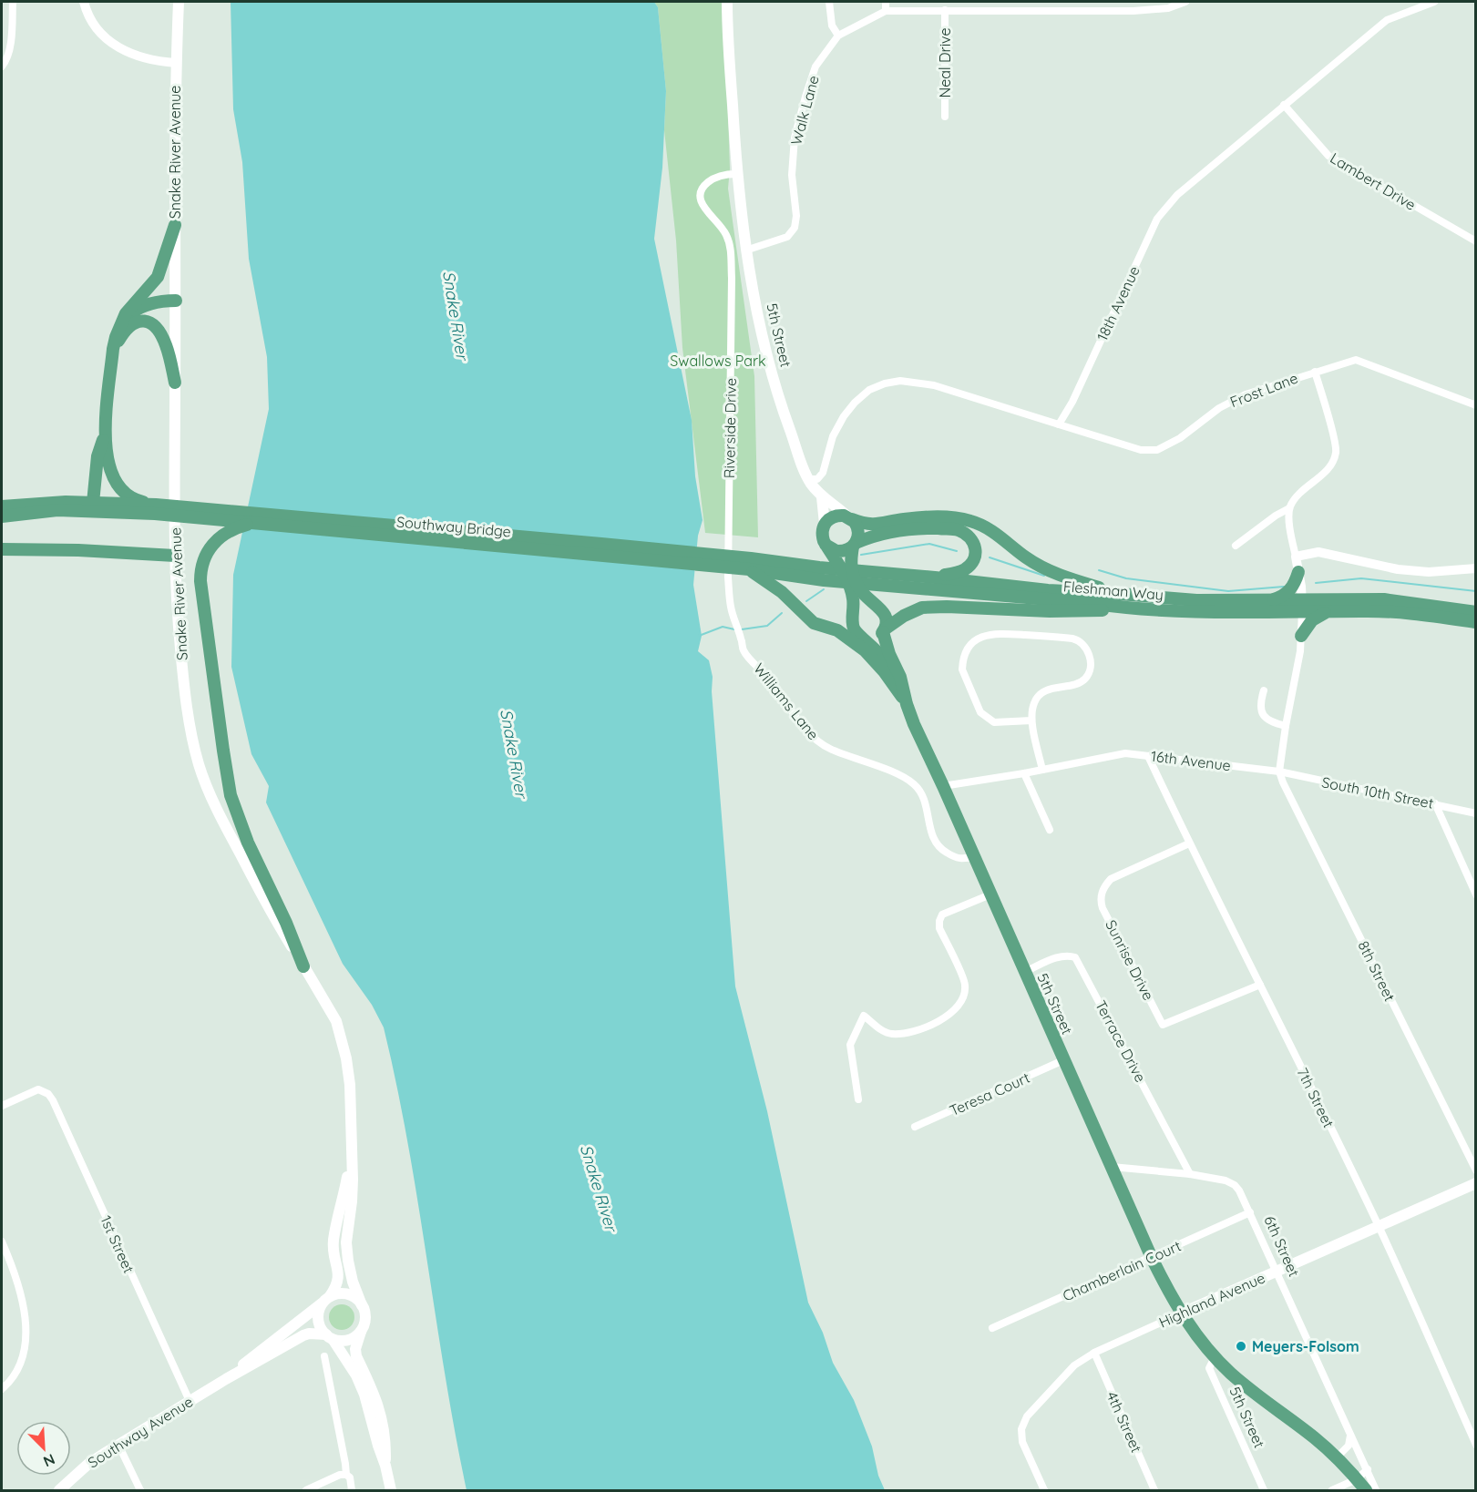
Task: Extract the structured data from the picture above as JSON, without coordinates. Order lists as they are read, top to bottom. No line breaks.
{"streets":{"main road":["Snake River Avenue","5th Street","Southway Bridge","Fleshman Way","Highland Avenue","Southway Avenue"],"street":["Neal Drive","Walk Lane","Lambert Drive","18th Avenue","Frost Lane","Riverside Drive","Williams Lane","16th Avenue","South 10th Street","Sunrise Drive","8th Street","Terrace Drive","Teresa Court","7th Street","1st Street","6th Street","Chamberlain Court","4th Street"]},"crossings":[["Neal Drive","Walk Lane"],["Walk Lane","5th Street"],["Snake River Avenue","Southway Avenue"],["Lambert Drive","18th Avenue"],["18th Avenue","Frost Lane"],["5th Street","Riverside Drive"],["5th Street","Williams Lane"],["5th Street","16th Avenue"],["5th Street","Terrace Drive"],["5th Street","Teresa Court"],["5th Street","6th Street"],["5th Street","Chamberlain Court"],["5th Street","Highland Avenue"],["Riverside Drive","Williams Lane"],["Southway Bridge","Fleshman Way"],["16th Avenue","South 10th Street"],["16th Avenue","8th Street"],["16th Avenue","7th Street"],["South 10th Street","8th Street"],["Sunrise Drive","7th Street"],["Terrace Drive","6th Street"],["7th Street","Highland Avenue"],["1st Street","Southway Avenue"],["6th Street","Chamberlain Court"],["6th Street","Highland Avenue"],["Highland Avenue","4th Street"]],"water":["Snake River"],"parks":["Swallows Park"],"places":["Meyers-Folsom"],"north":"bottom right"}
